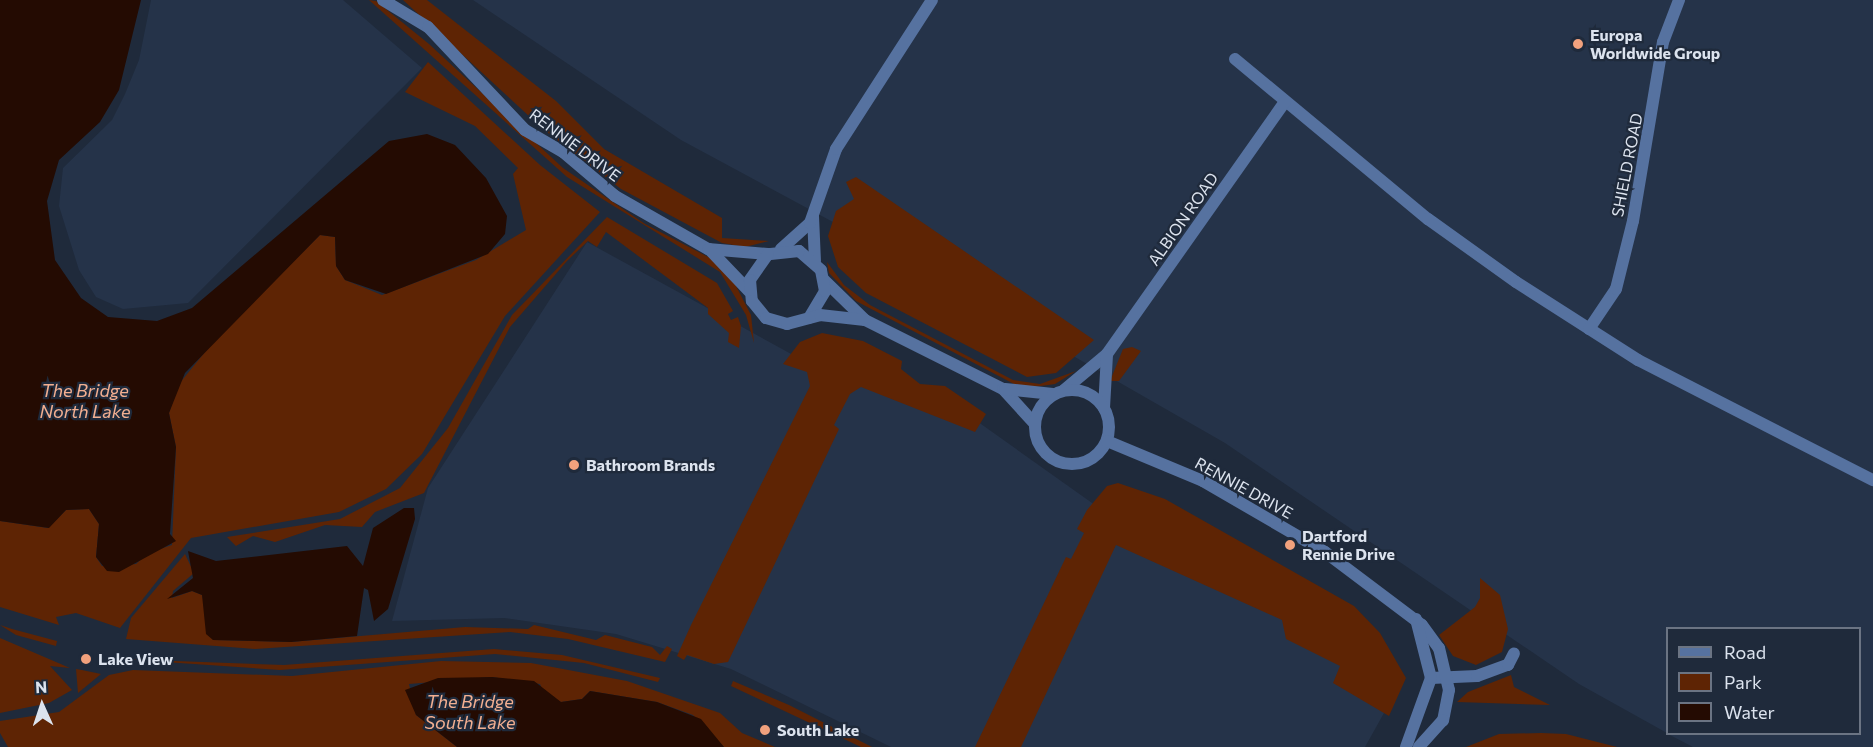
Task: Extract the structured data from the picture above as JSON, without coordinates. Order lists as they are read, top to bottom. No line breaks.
{"streets":{"street":["RENNIE DRIVE","SHIELD ROAD","ALBION ROAD"]},"crossings":[["RENNIE DRIVE","ALBION ROAD"]],"water":["The Bridge North Lake","The Bridge South Lake"],"places":["Europa Worldwide Group","Bathroom Brands","Dartford Rennie Drive","Lake View","South Lake"],"legend":["Road","Park","Water"],"north":"top"}
